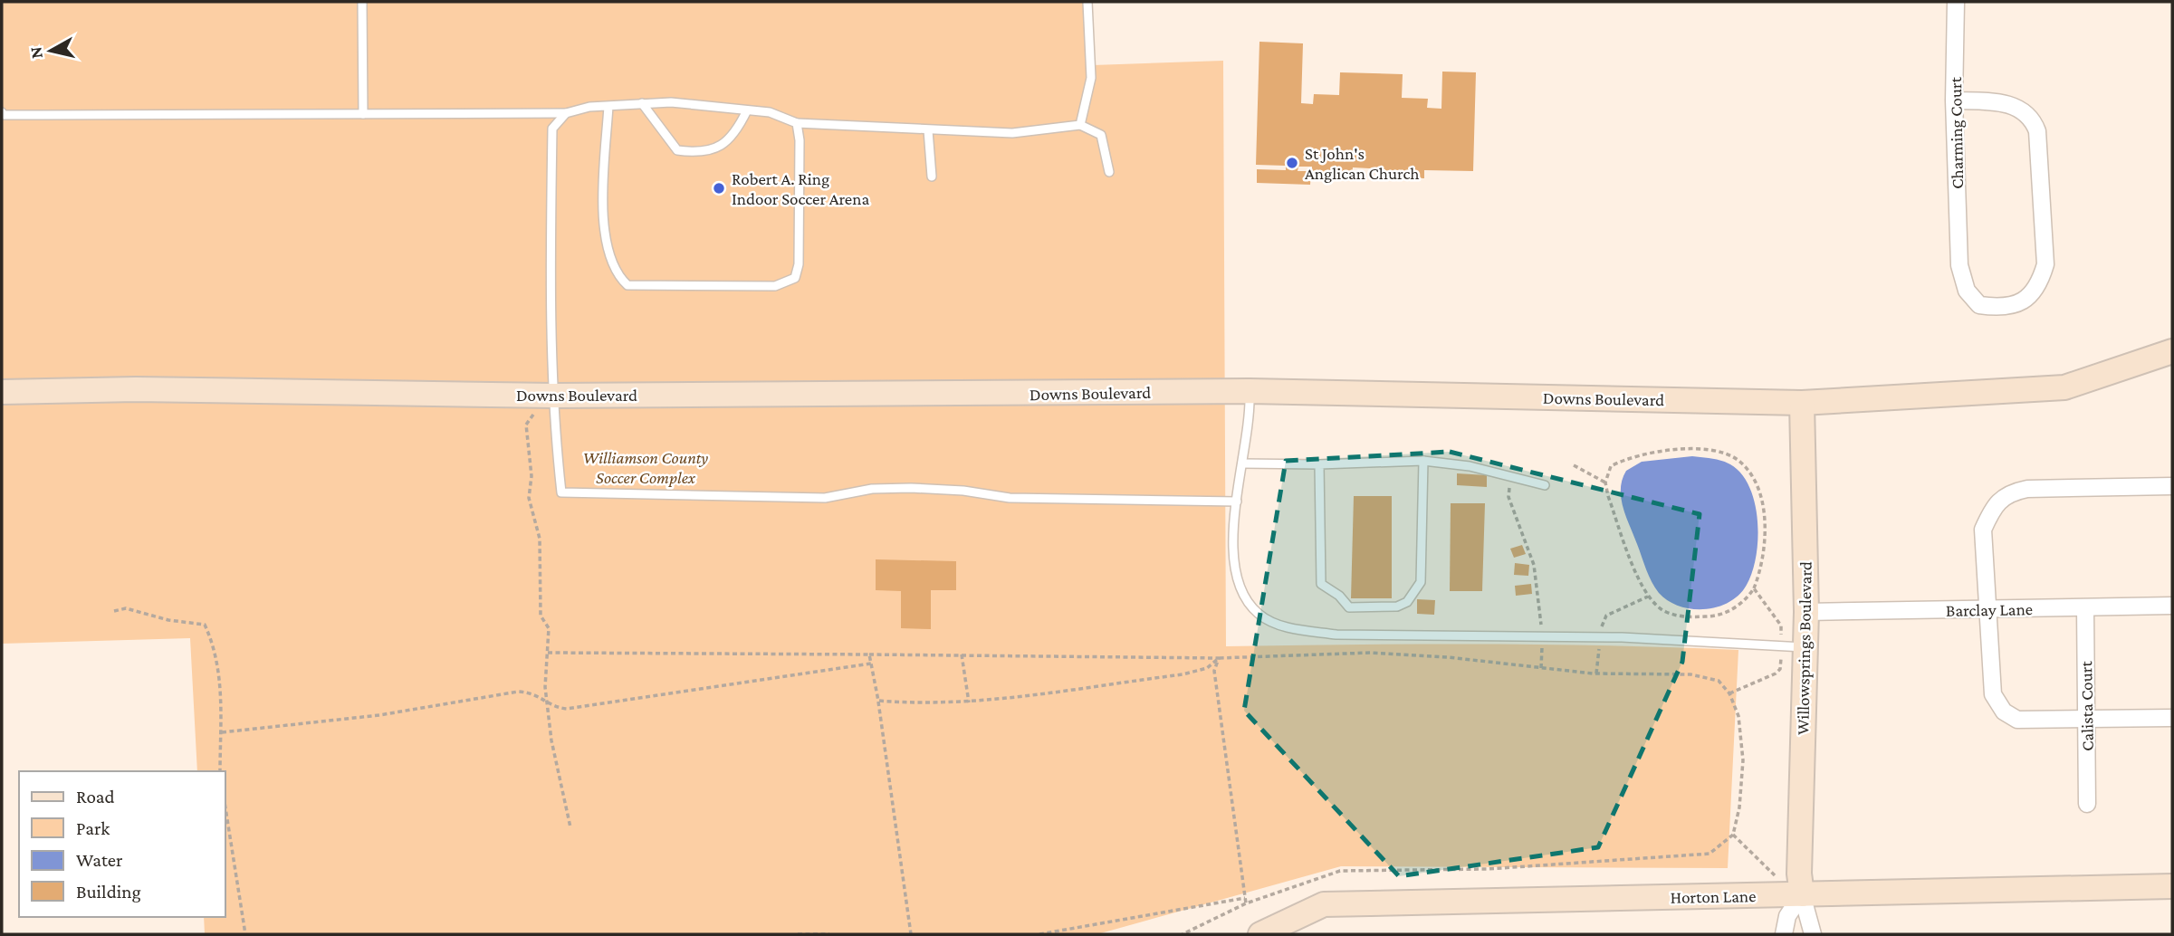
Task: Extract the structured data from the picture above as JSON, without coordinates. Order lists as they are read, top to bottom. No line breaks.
{"streets":{"street":["Charming Court","Downs Boulevard","Barclay Lane","Willowsprings Boulevard","Calista Court","Horton Lane"]},"crossings":[["Downs Boulevard","Willowsprings Boulevard"],["Barclay Lane","Willowsprings Boulevard"],["Barclay Lane","Calista Court"],["Willowsprings Boulevard","Horton Lane"]],"parks":["Williamson County Soccer Complex"],"places":["St John's Anglican Church","Robert A. Ring Indoor Soccer Arena"],"legend":["Road","Park","Water","Building"],"north":"left"}
